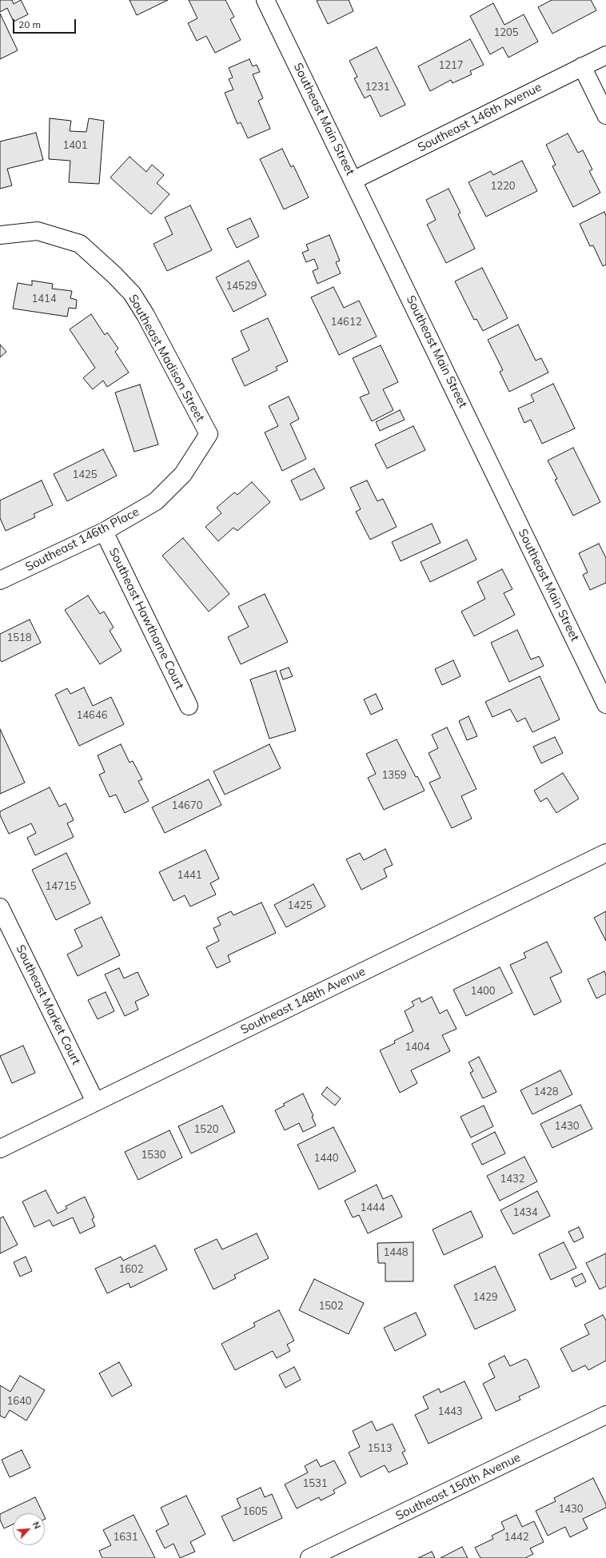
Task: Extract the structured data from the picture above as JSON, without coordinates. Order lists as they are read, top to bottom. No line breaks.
{"streets":{"street":["Southeast 146th Avenue","Southeast Main Street","Southeast Madison Street","Southeast 146th Place","Southeast Hawthorne Court","Southeast 148th Avenue","Southeast Market Court","Southeast 150th Avenue"]},"crossings":[["Southeast 146th Avenue","Southeast Main Street"],["Southeast Madison Street","Southeast 146th Place"],["Southeast 146th Place","Southeast Hawthorne Court"],["Southeast 148th Avenue","Southeast Market Court"]],"house_numbers":["1205","1217","1231","1401","1220","14529","1414","14612","1425","1518","14646","1359","14670","1441","14715","1425","1400","1404","1428","1430","1520","1530","1440","1432","1444","1434","1448","1602","1429","1502","1640","1443","1513","1531","1430","1605","1631","1442"],"scale_bar":"20 m","north":"top right"}
